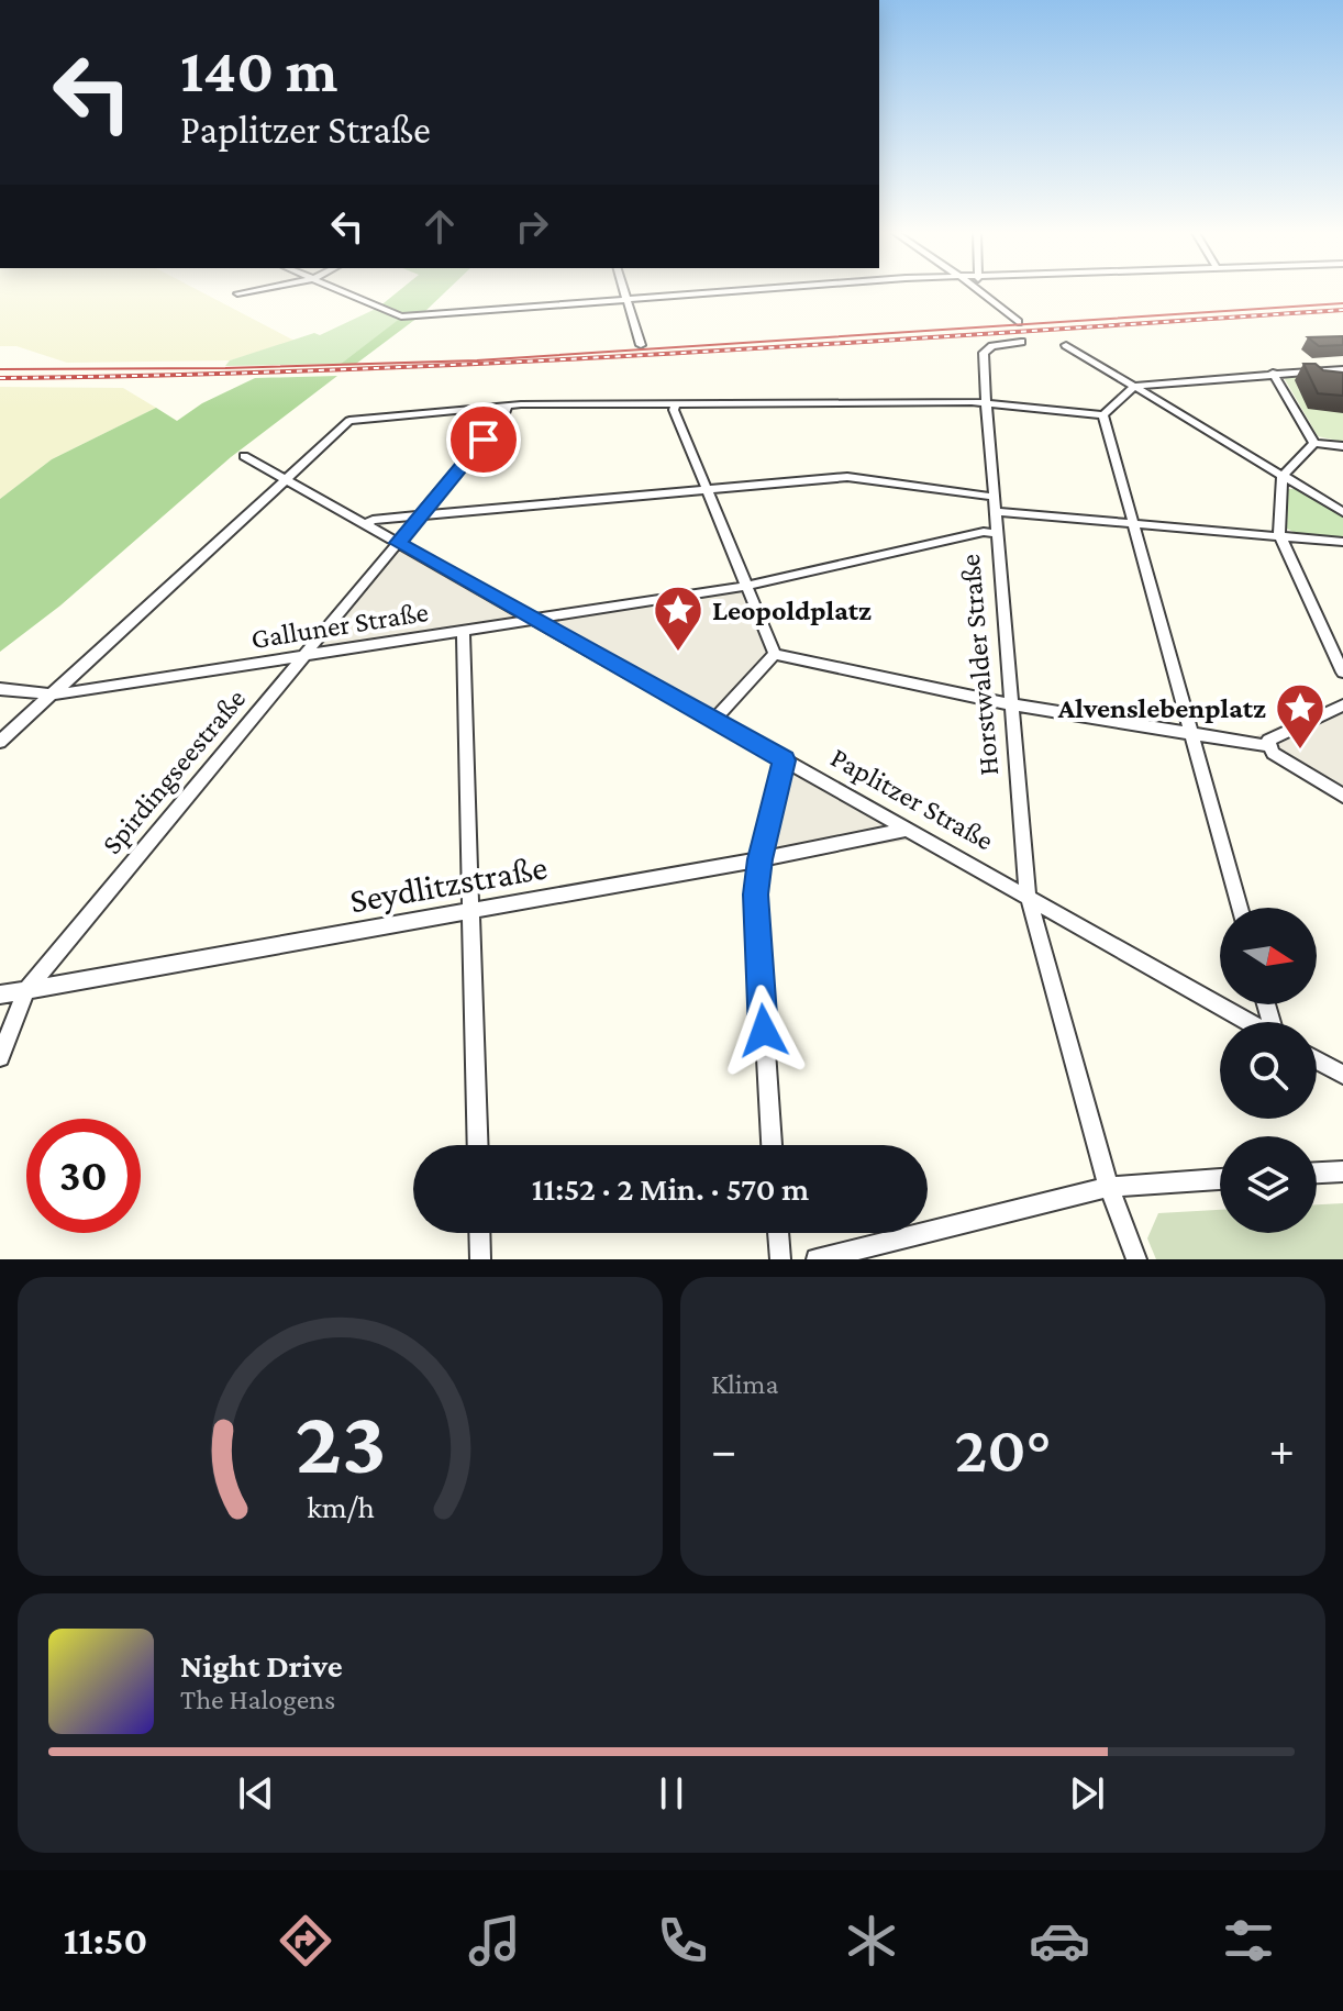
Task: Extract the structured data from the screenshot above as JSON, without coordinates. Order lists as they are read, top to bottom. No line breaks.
{"streets":{"street":["Galluner Straße","Horstwalder Straße","Spirdingseestraße","Paplitzer Straße","Seydlitzstraße"]},"crossings":[["Galluner Straße","Horstwalder Straße"],["Galluner Straße","Spirdingseestraße"],["Galluner Straße","Paplitzer Straße"],["Horstwalder Straße","Paplitzer Straße"],["Spirdingseestraße","Paplitzer Straße"],["Spirdingseestraße","Seydlitzstraße"],["Paplitzer Straße","Seydlitzstraße"]],"places":{"place":["Leopoldplatz","Alvenslebenplatz"]},"north":"right","page":{"turn":["140 m","Paplitzer Straße"],"limit":"30","trip":"11:52 · 2 Min. · 570 m","tile":"Klima","heat":["−","20°","+"],"song":["Night Drive","The Halogens"],"tabs":"11:50","gauge":["23","km/h"]}}
